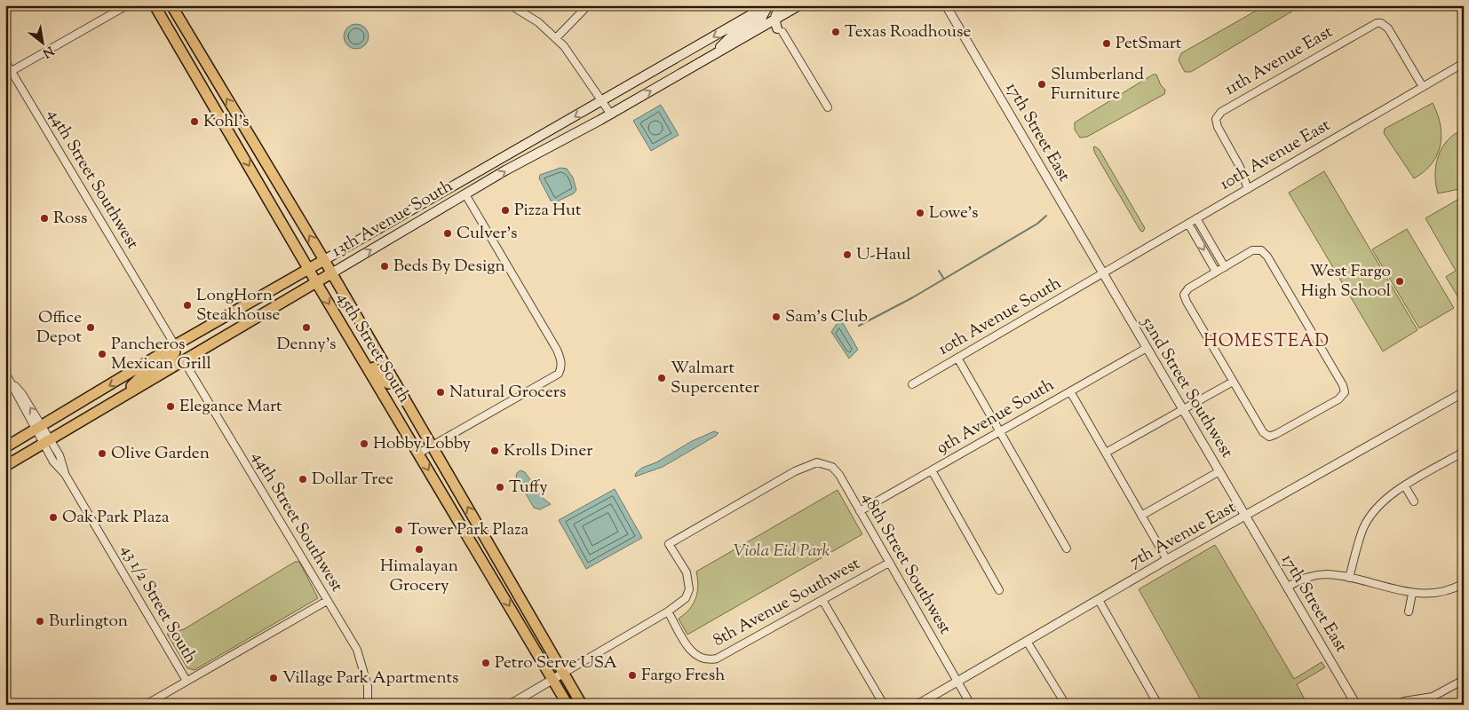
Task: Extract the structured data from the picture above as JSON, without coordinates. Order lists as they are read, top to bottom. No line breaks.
{"streets":{"main road":["13th Avenue South","45th Street South"],"street":["11th Avenue East","17th Street East","10th Avenue East","44th Street Southwest","10th Avenue South","52nd Street Southwest","9th Avenue South","7th Avenue East","48th Street Southwest","8th Avenue Southwest","43 1/2 Street South"]},"crossings":[["11th Avenue East","10th Avenue East"],["17th Street East","10th Avenue East"],["17th Street East","10th Avenue South"],["17th Street East","52nd Street Southwest"],["17th Street East","7th Avenue East"],["10th Avenue East","10th Avenue South"],["10th Avenue East","52nd Street Southwest"],["44th Street Southwest","13th Avenue South"],["13th Avenue South","45th Street South"],["13th Avenue South","43 1/2 Street South"],["10th Avenue South","52nd Street Southwest"],["52nd Street Southwest","9th Avenue South"],["52nd Street Southwest","7th Avenue East"],["9th Avenue South","48th Street Southwest"],["7th Avenue East","48th Street Southwest"],["48th Street Southwest","8th Avenue Southwest"]],"districts":["HOMESTEAD"],"parks":["Viola Eid Park"],"places":["Texas Roadhouse","PetSmart","Slumberland Furniture","Kohl's","Pizza Hut","Lowe's","Ross","Culver's","U-Haul","Beds By Design","West Fargo High School","LongHorn Steakhouse","Sam's Club","Office Depot","Denny's","Pancheros Mexican Grill","Walmart Supercenter","Natural Grocers","Elegance Mart","Hobby Lobby","Krolls Diner","Olive Garden","Dollar Tree","Tuffy","Oak Park Plaza","Tower Park Plaza","Himalayan Grocery","Burlington","Petro Serve USA","Fargo Fresh","Village Park Apartments"],"north":"bottom right"}
